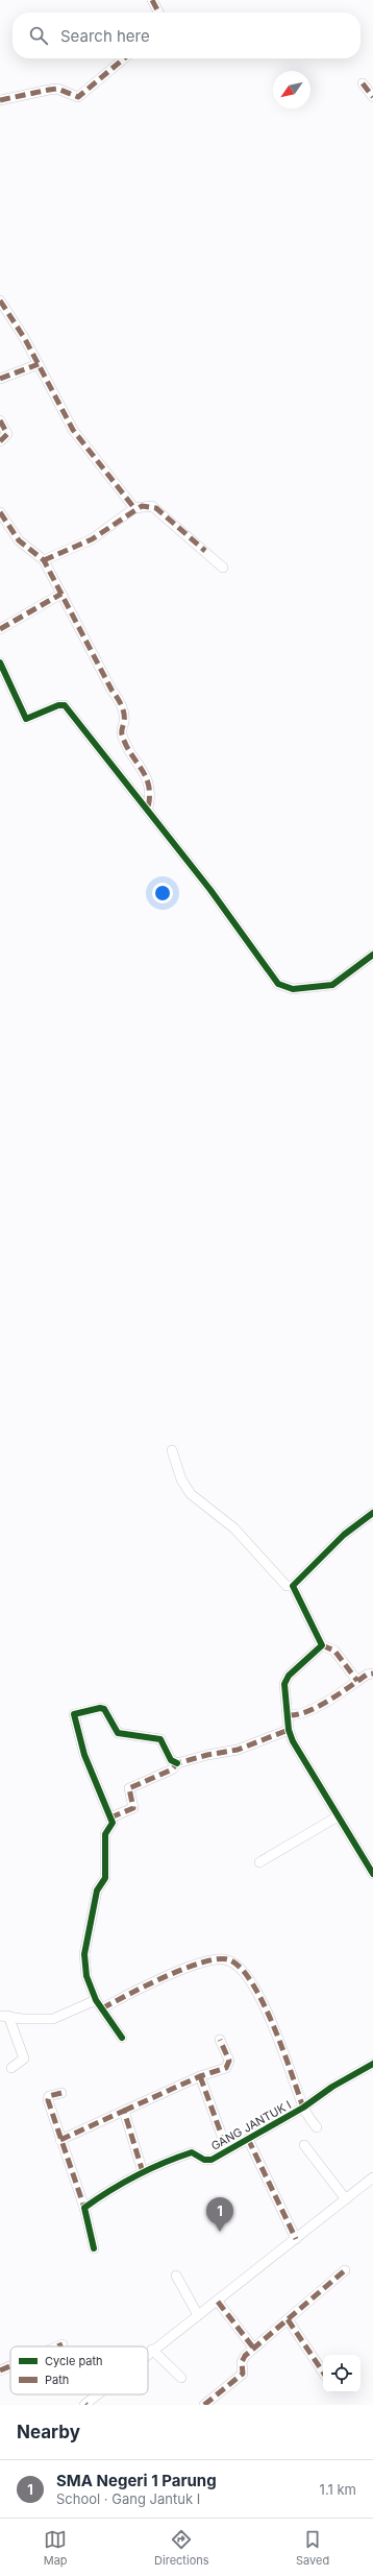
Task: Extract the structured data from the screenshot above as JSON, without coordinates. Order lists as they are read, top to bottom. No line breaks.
{"streets":{"street":["GANG JANTUK I"]},"legend":["Cycle path","Path"],"north":"bottom left","page":{"search":"Search here","pins":"1","heading":"Nearby","list":[{"mark":"1","name":"SMA Negeri 1 Parung","note":"School · Gang Jantuk I","value":"1.1 km"}],"nav":["Map","Directions","Saved"]}}
